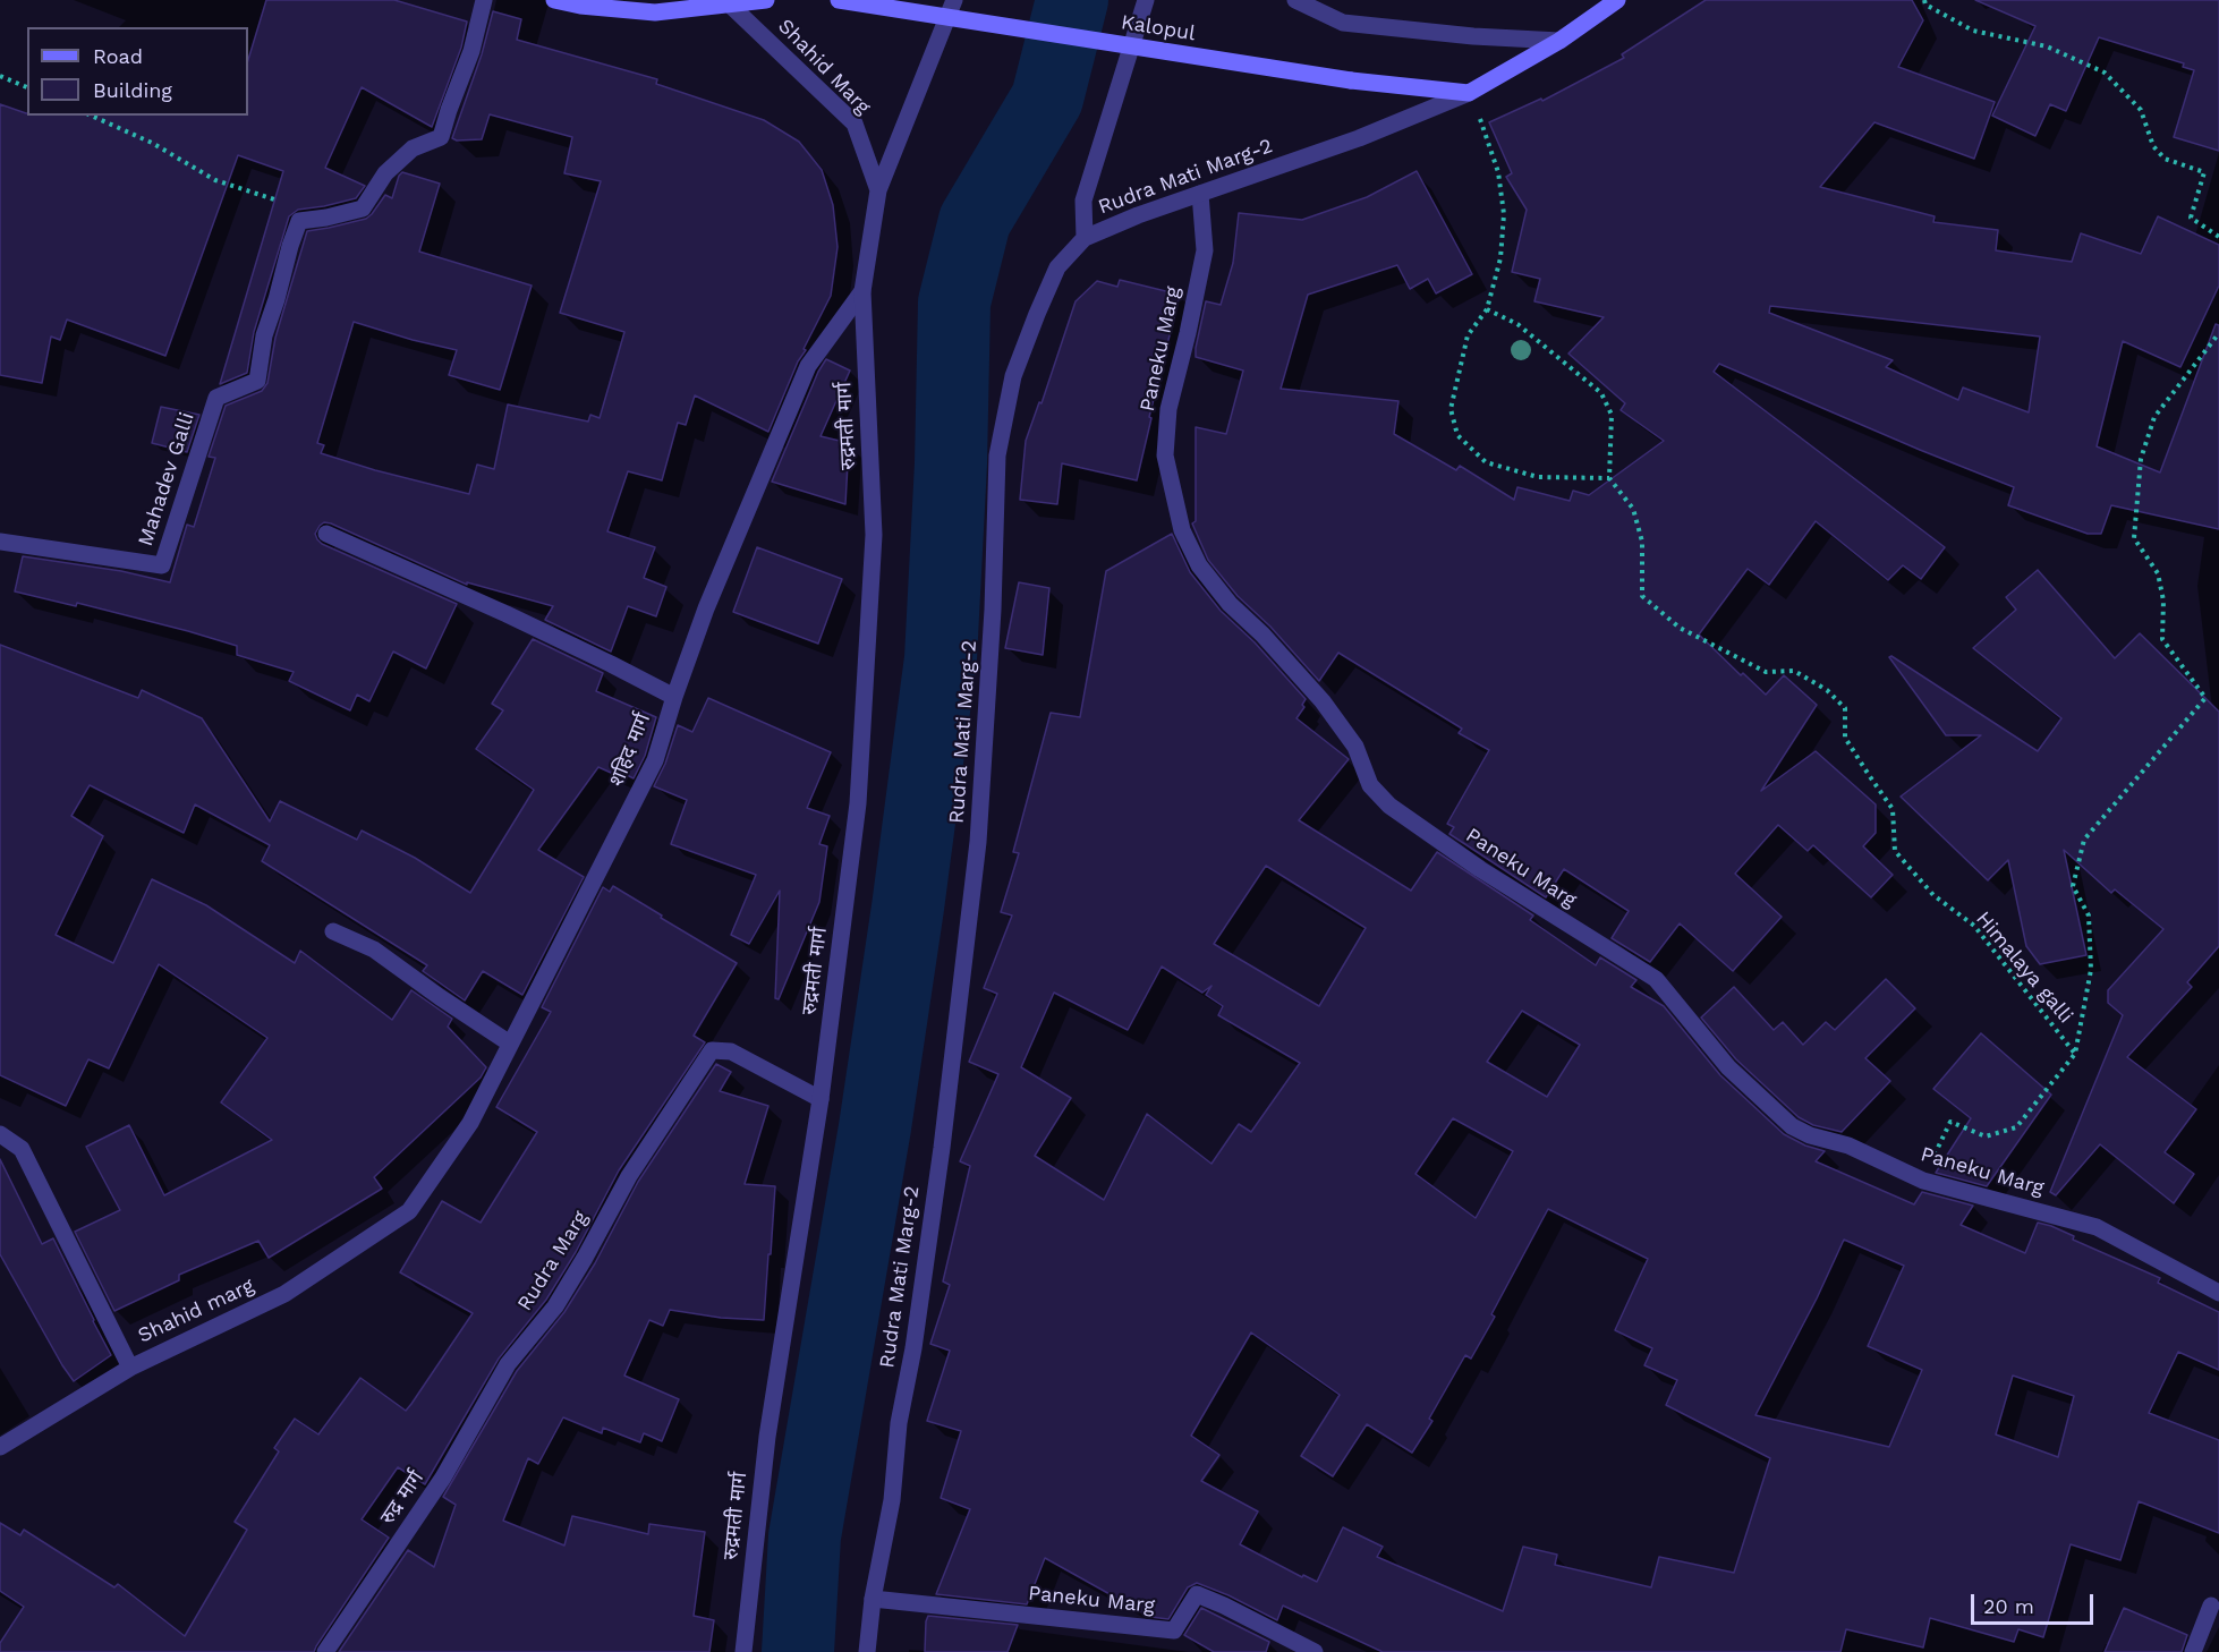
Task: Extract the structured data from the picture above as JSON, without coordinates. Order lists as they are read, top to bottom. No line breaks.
{"streets":{"main road":["Kalopul"],"street":["Shahid Marg","Rudra Mati Marg-2","Paneku Marg","रुद्रमती मार्ग","Mahadev Galli","शहिद मार्ग","Rudra Marg","Shahid marg","रुद्र मार्ग"],"path":["Himalaya galli"]},"crossings":[["Kalopul","Rudra Mati Marg-2"],["Shahid Marg","रुद्रमती मार्ग"],["Shahid Marg","शहिद मार्ग"],["Rudra Mati Marg-2","Paneku Marg"],["Paneku Marg","Himalaya galli"],["रुद्रमती मार्ग","शहिद मार्ग"],["रुद्रमती मार्ग","Rudra Marg"],["शहिद मार्ग","Shahid marg"],["Rudra Marg","रुद्र मार्ग"]],"legend":["Road","Building"],"scale_bar":"20 m"}
